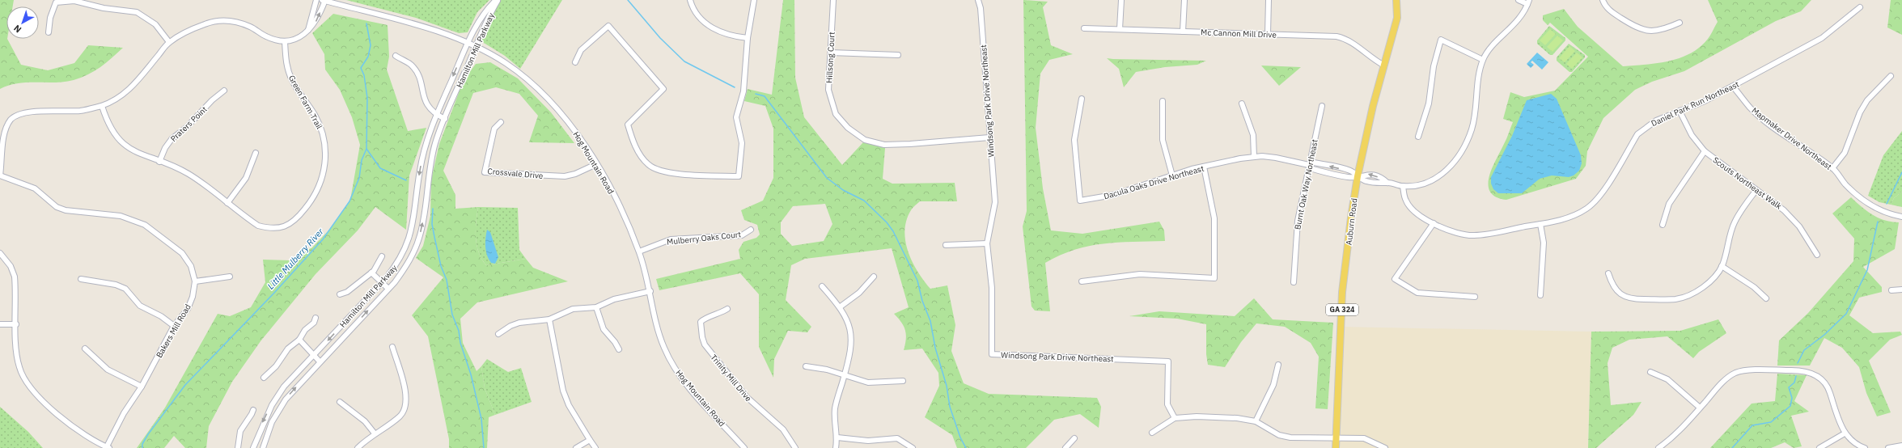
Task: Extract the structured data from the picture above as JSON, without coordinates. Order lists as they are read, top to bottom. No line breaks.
{"streets":{"main road":["Auburn Road","GA 324"],"street":["Mc Cannon Mill Drive","Hamilton Mill Parkway","Hillsong Court","Windsong Park Drive Northeast","Green Farm Trail","Daniel Park Run Northeast","Praters Point","Mapmaker Drive Northeast","Hog Mountain Road","Crossvale Drive","Dacula Oaks Drive Northeast","Scouts Northeast Walk","Burnt Oak Way Northeast","Mulberry Oaks Court","Bakers Mill Road","Trinity Mill Drive"]},"crossings":[["Mc Cannon Mill Drive","Auburn Road"],["Hamilton Mill Parkway","Hog Mountain Road"],["Hillsong Court","Windsong Park Drive Northeast"],["Daniel Park Run Northeast","Mapmaker Drive Northeast"],["Daniel Park Run Northeast","Scouts Northeast Walk"],["Hog Mountain Road","Crossvale Drive"],["Hog Mountain Road","Mulberry Oaks Court"],["Dacula Oaks Drive Northeast","Burnt Oak Way Northeast"],["Dacula Oaks Drive Northeast","Auburn Road"]],"water":["Little Mulberry River"],"north":"bottom left"}
